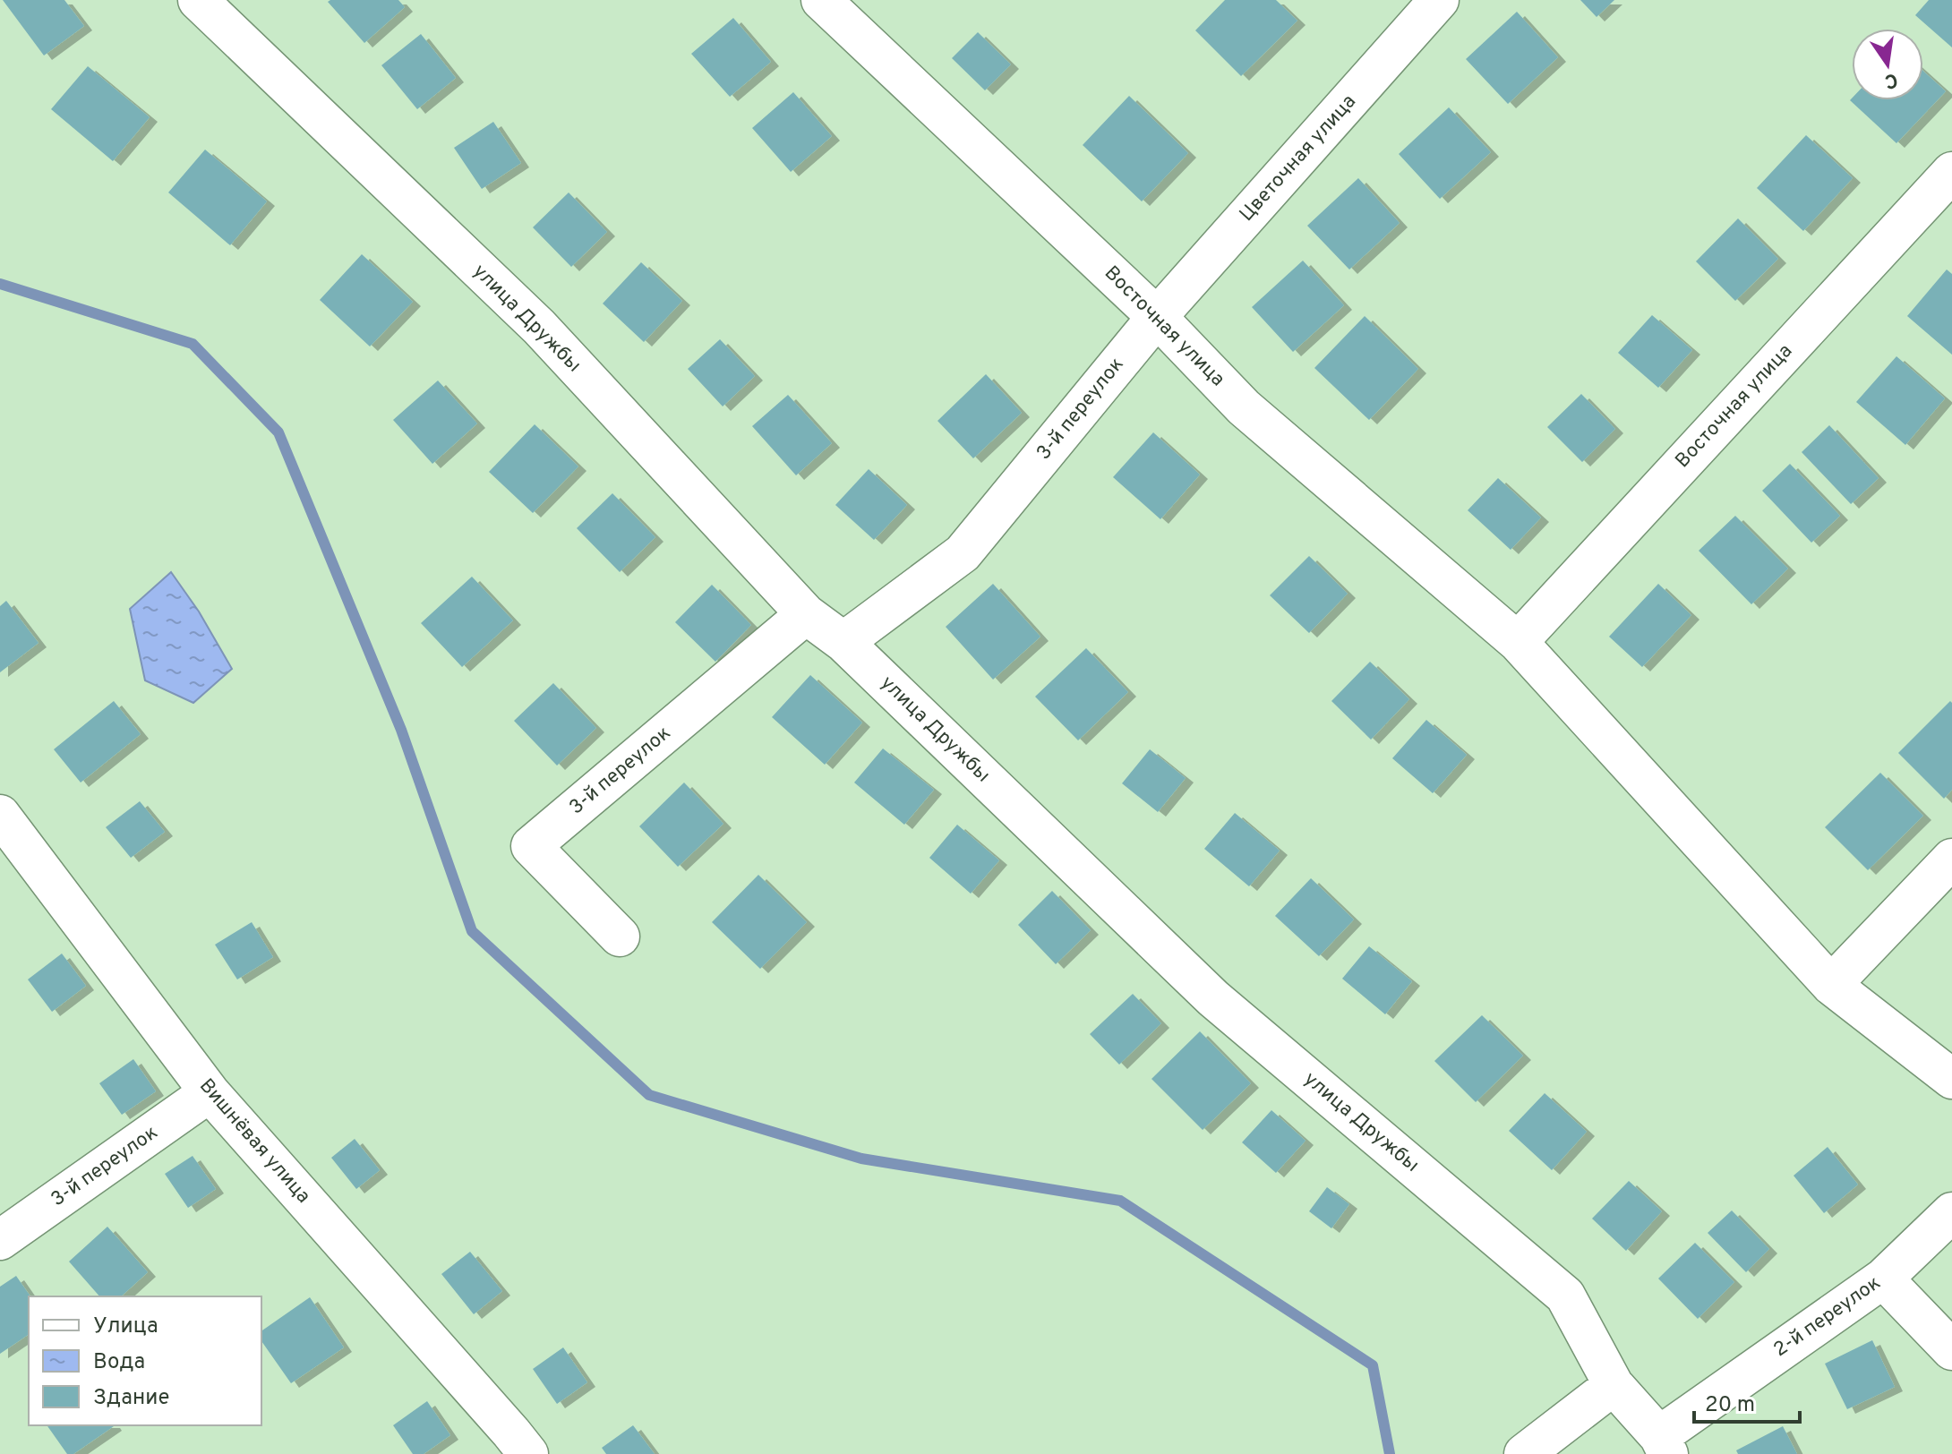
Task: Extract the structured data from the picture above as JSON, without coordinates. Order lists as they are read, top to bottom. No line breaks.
{"streets":{"street":["Цветочная улица","улица Дружбы","Восточная улица","3-й переулок","Вишнёвая улица","2-й переулок"]},"crossings":[["Цветочная улица","Восточная улица"],["Цветочная улица","3-й переулок"],["улица Дружбы","3-й переулок"],["улица Дружбы","2-й переулок"],["Восточная улица","3-й переулок"],["3-й переулок","Вишнёвая улица"]],"legend":["Улица","Вода","Здание"],"scale_bar":"20 m","north":"bottom"}
